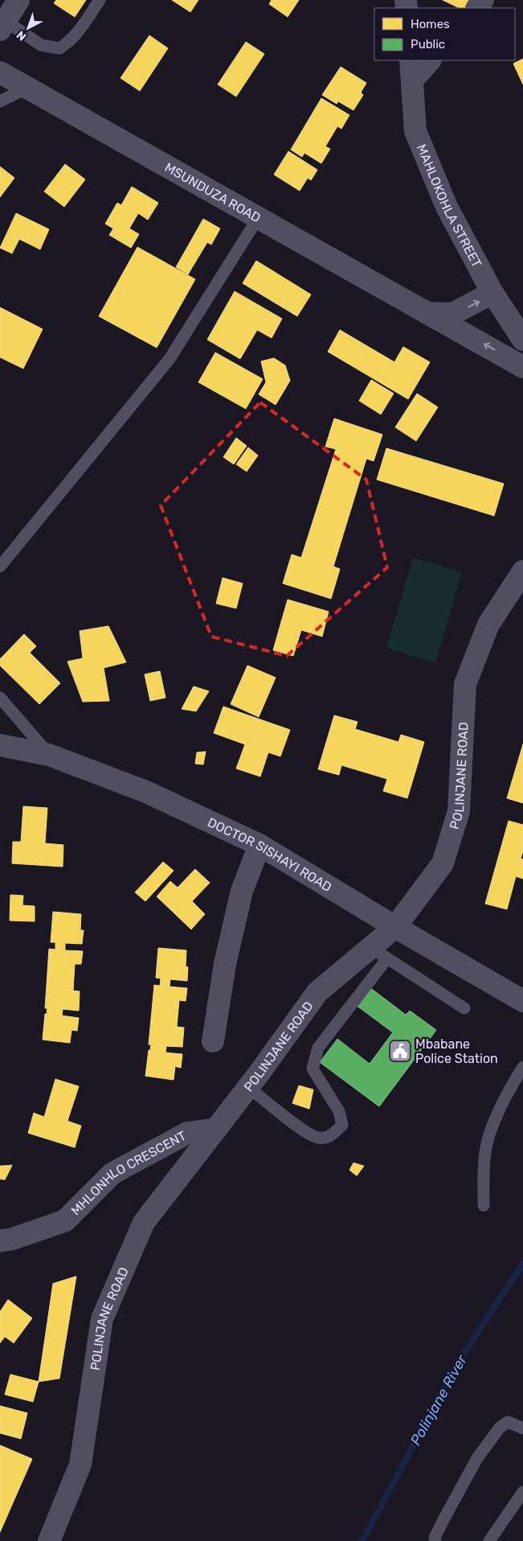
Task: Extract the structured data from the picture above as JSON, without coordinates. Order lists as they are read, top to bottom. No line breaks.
{"streets":{"street":["MSUNDUZA ROAD","MAHLOKOHLA STREET","POLINJANE ROAD","DOCTOR SISHAYI ROAD","MHLONHLO CRESCENT"]},"crossings":[["MSUNDUZA ROAD","MAHLOKOHLA STREET"],["POLINJANE ROAD","DOCTOR SISHAYI ROAD"],["POLINJANE ROAD","MHLONHLO CRESCENT"]],"water":["Polinjane River"],"places":{"public building":["Mbabane Police Station"]},"legend":["Homes","Public"],"north":"bottom left"}
